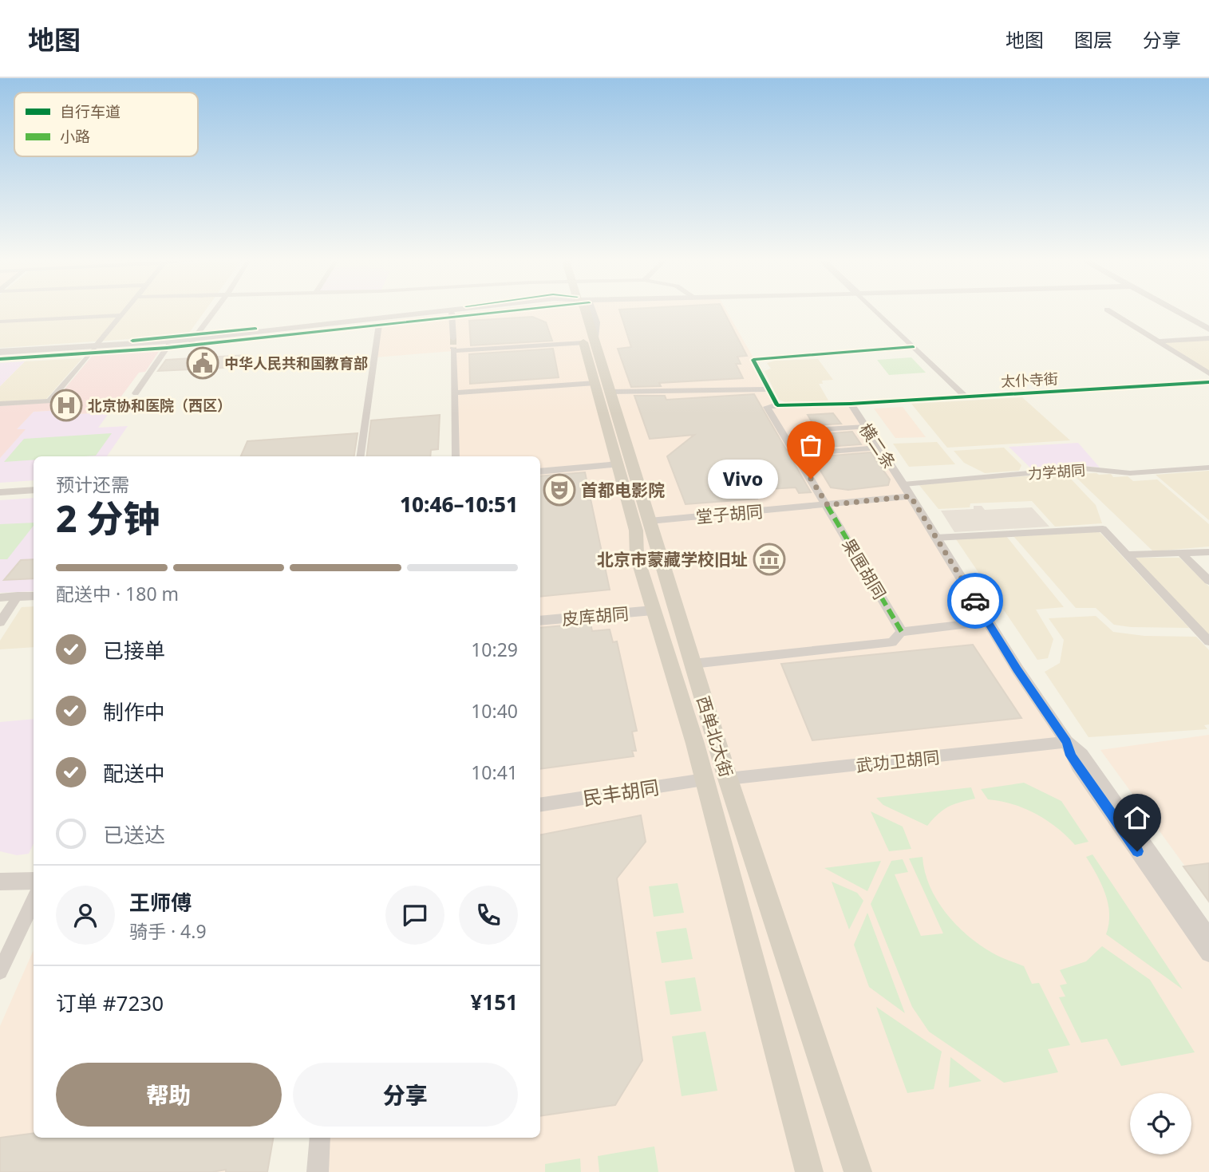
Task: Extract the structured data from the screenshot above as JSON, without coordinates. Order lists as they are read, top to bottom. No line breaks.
{"streets":{"main road":["西单北大街"],"street":["太仆寺街","横二条","力学胡同","堂子胡同","果匣胡同","皮库胡同","武功卫胡同","民丰胡同"]},"crossings":[["太仆寺街","横二条"],["太仆寺街","果匣胡同"],["横二条","力学胡同"],["横二条","堂子胡同"],["横二条","武功卫胡同"],["堂子胡同","果匣胡同"],["堂子胡同","西单北大街"],["皮库胡同","西单北大街"],["西单北大街","武功卫胡同"],["西单北大街","民丰胡同"]],"places":{"public building":["中华人民共和国教育部"],"hospital":["北京协和医院（西区）"],"other":["Vivo"],"theatre":["首都电影院"],"museum":["北京市蒙藏学校旧址"]},"legend":["自行车道","小路"],"page":{"header":"地图","nav":["地图","图层","分享"],"heading":["2 分钟","预计还需","10:46–10:51"],"panel":["王师傅","骑手 · 4.9","订单 #7230","¥151"],"bubble":"Vivo","bar":"配送中 · 180 m","list":[["已接单","10:29"],["制作中","10:40"],["配送中","10:41"],"已送达"],"buttons":["帮助","分享"]}}
